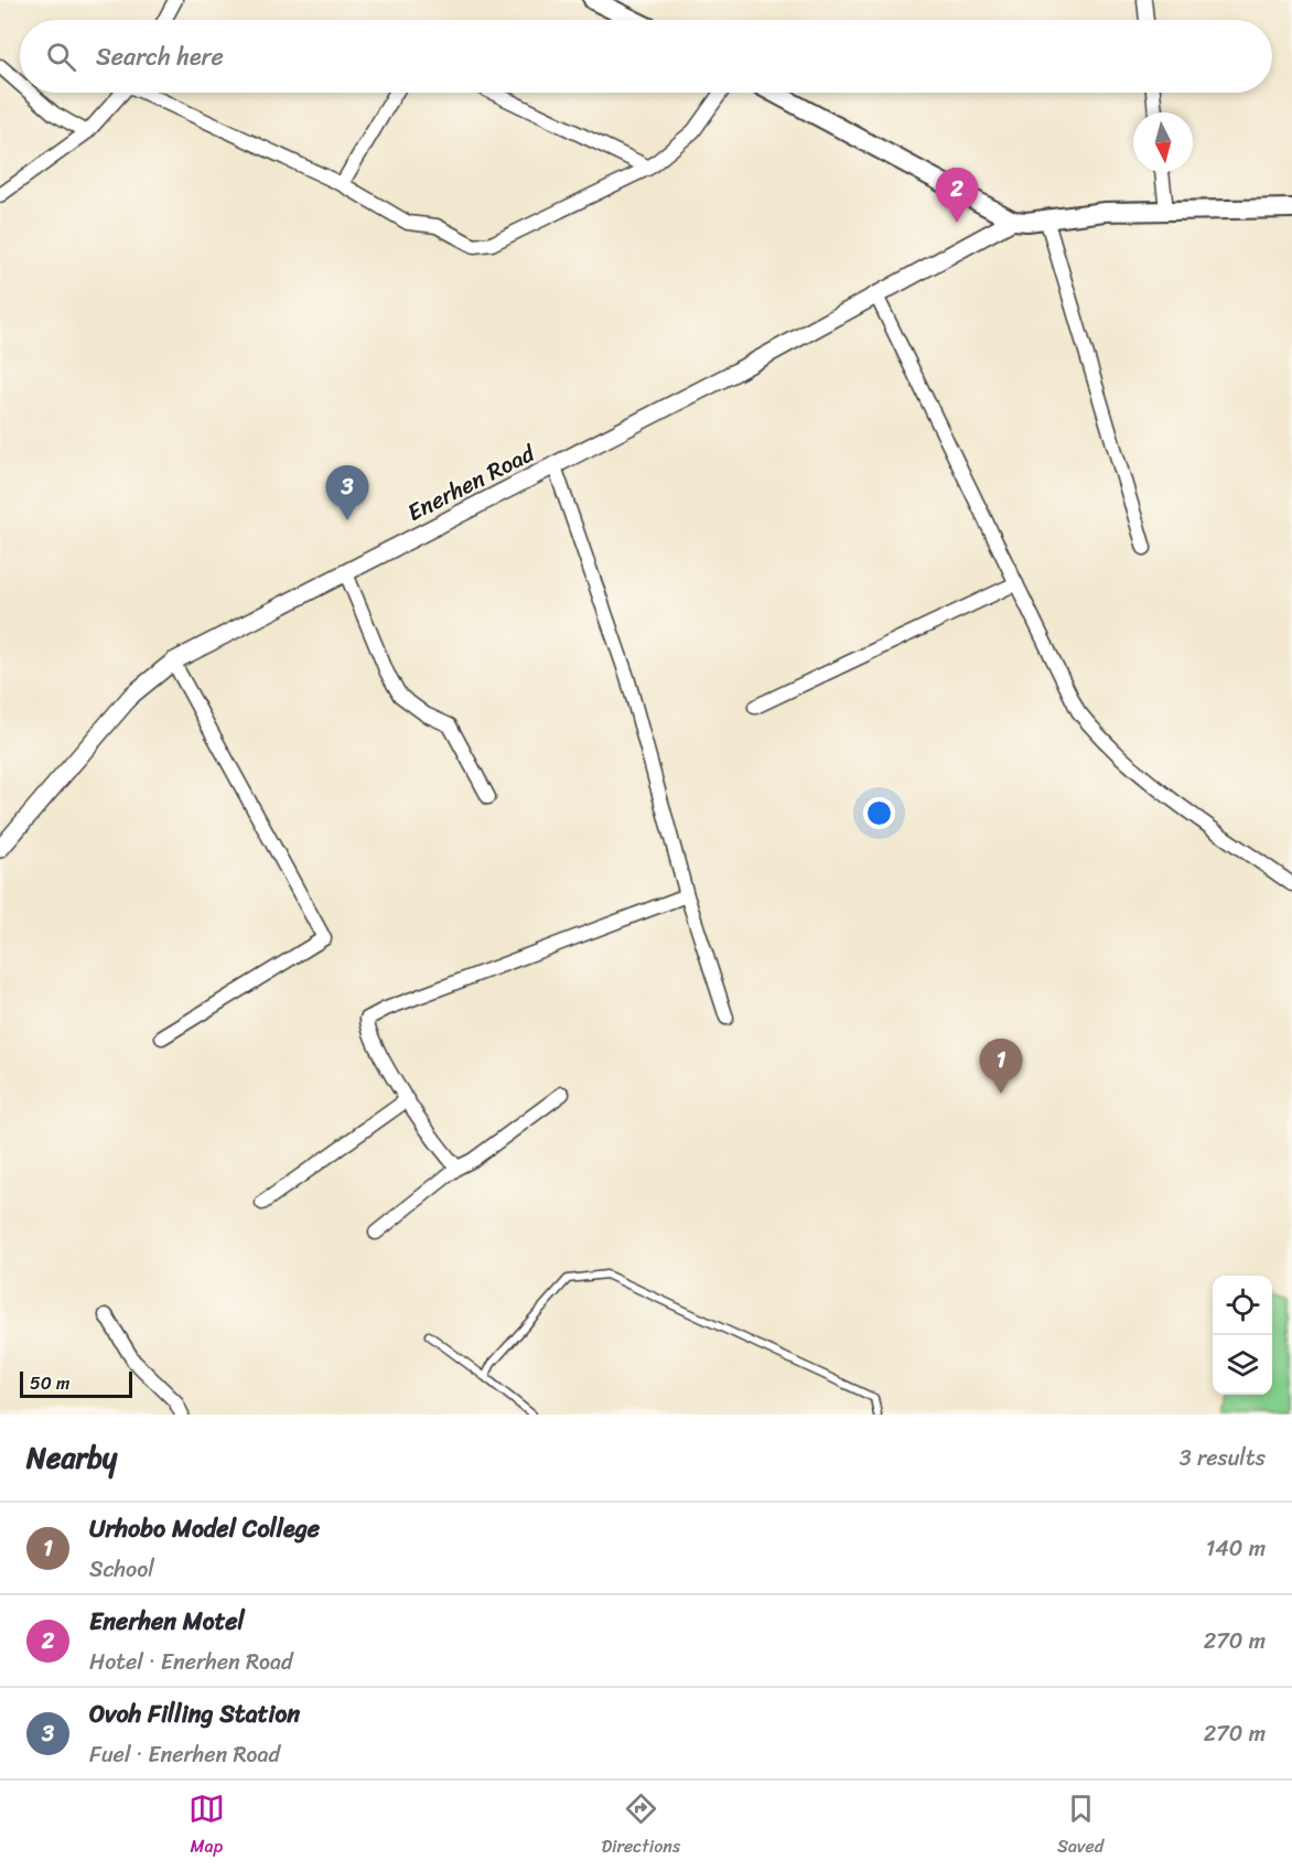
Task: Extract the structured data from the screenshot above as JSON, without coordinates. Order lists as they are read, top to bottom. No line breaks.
{"streets":{"street":["Enerhen Road"]},"scale_bar":"50 m","north":"bottom","page":{"search":"Search here","pins":["2","3","1"],"scale":"50 m","heading":["Nearby","3 results"],"list":[{"mark":"1","name":"Urhobo Model College","note":"School","value":"140 m"},{"mark":"2","name":"Enerhen Motel","note":"Hotel · Enerhen Road","value":"270 m"},{"mark":"3","name":"Ovoh Filling Station","note":"Fuel · Enerhen Road","value":"270 m"}],"nav":["Map","Directions","Saved"]}}
